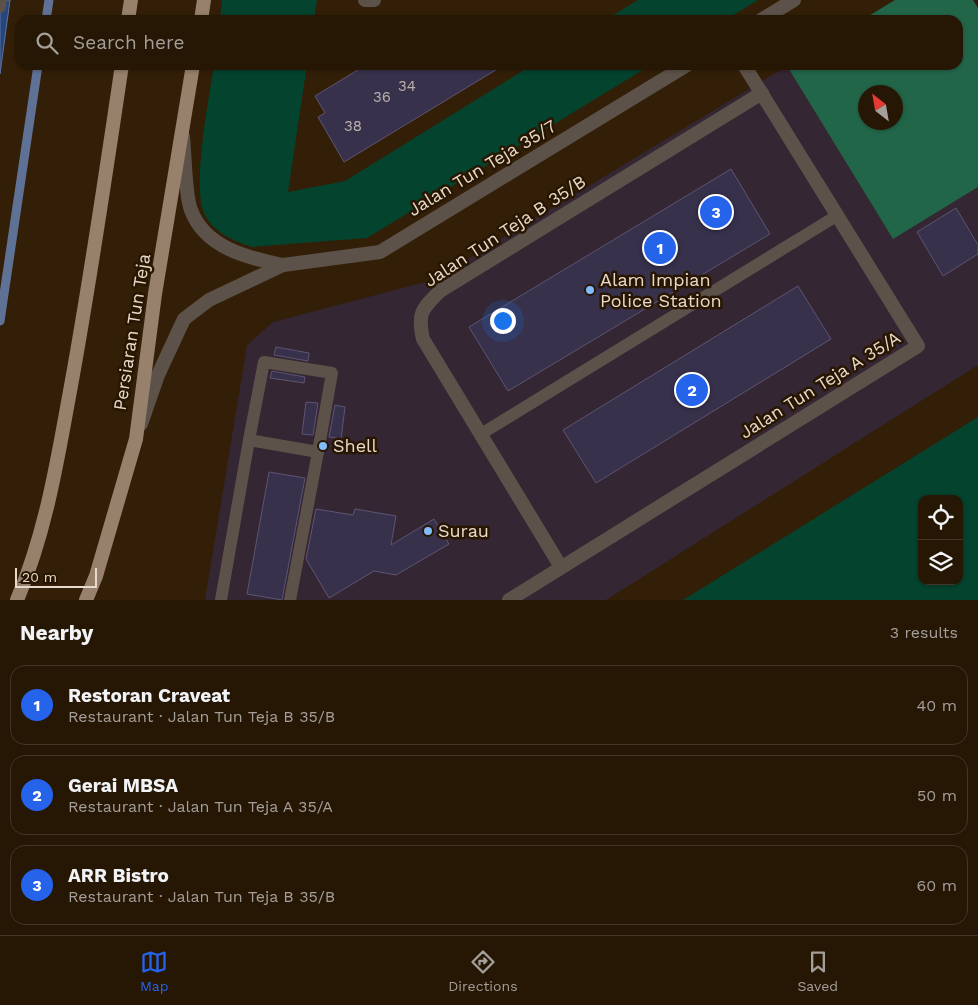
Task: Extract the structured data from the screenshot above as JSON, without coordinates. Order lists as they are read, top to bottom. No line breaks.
{"streets":{"main road":["Persiaran Tun Teja"],"street":["Jalan Tun Teja 35/7","Jalan Tun Teja B 35/B","Jalan Tun Teja A 35/A"]},"crossings":[["Jalan Tun Teja B 35/B","Jalan Tun Teja A 35/A"]],"places":["Alam Impian Police Station","Shell","Surau"],"house_numbers":["34","36","38"],"scale_bar":"20 m","north":"top left","page":{"search":"Search here","pins":["3","1","2"],"scale":"20 m","heading":["Nearby","3 results"],"list":[{"mark":"1","name":"Restoran Craveat","note":"Restaurant · Jalan Tun Teja B 35/B","value":"40 m"},{"mark":"2","name":"Gerai MBSA","note":"Restaurant · Jalan Tun Teja A 35/A","value":"50 m"},{"mark":"3","name":"ARR Bistro","note":"Restaurant · Jalan Tun Teja B 35/B","value":"60 m"}],"nav":["Map","Directions","Saved"]}}
